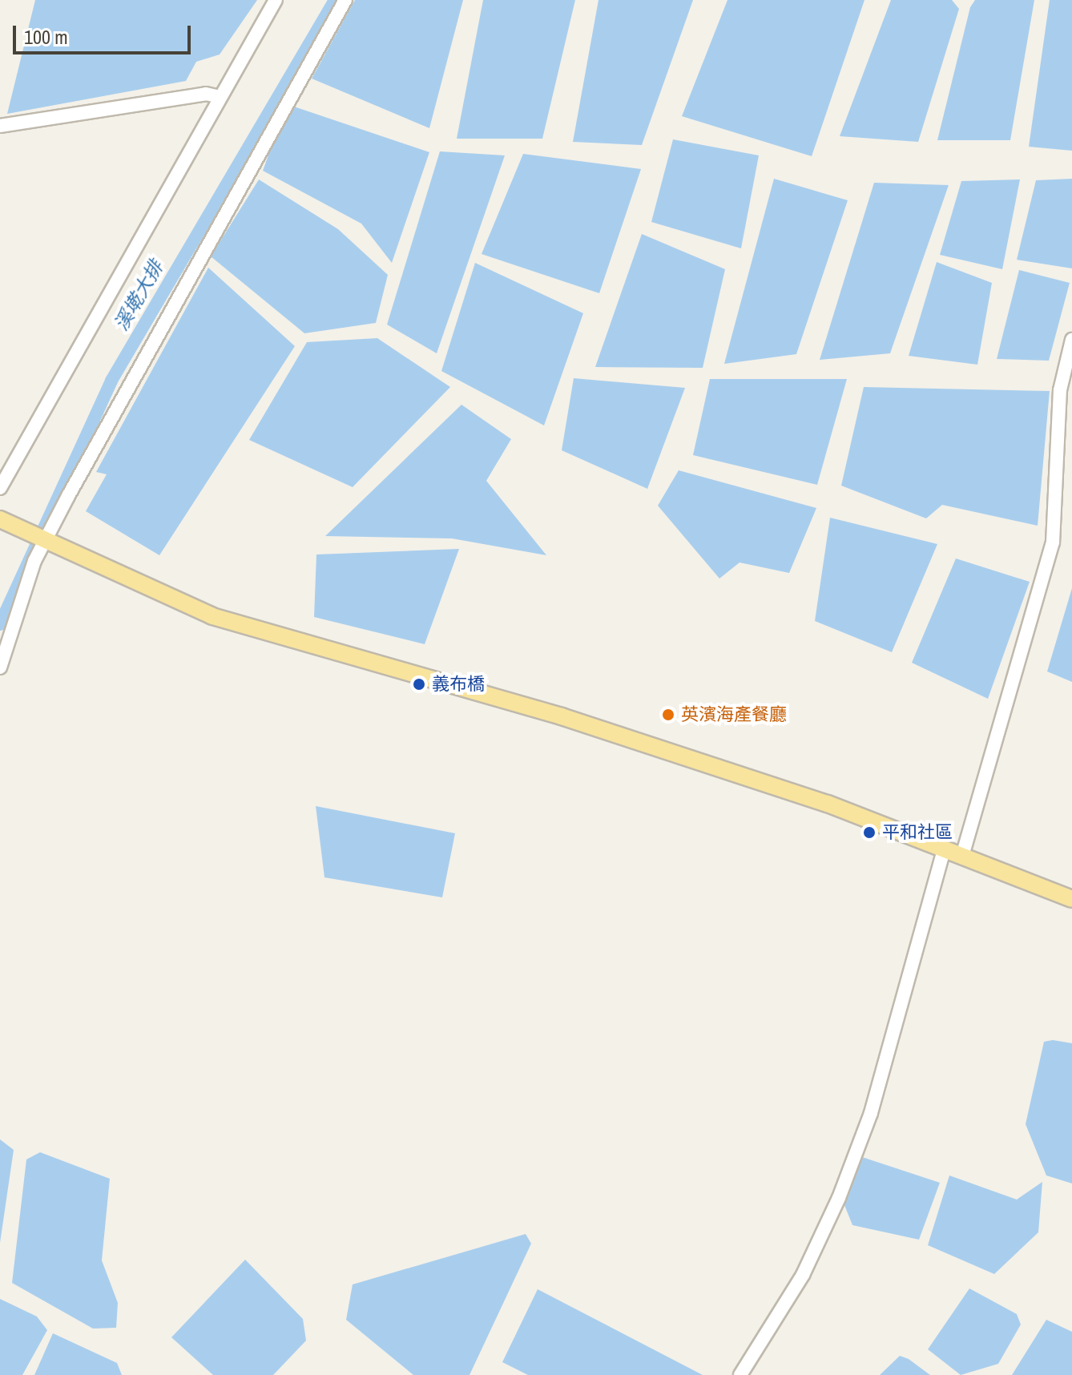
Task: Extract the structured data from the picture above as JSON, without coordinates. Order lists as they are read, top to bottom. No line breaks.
{"water":["溪墘大排"],"places":["義布橋","英濱海產餐廳","平和社區"],"scale_bar":"100 m"}
